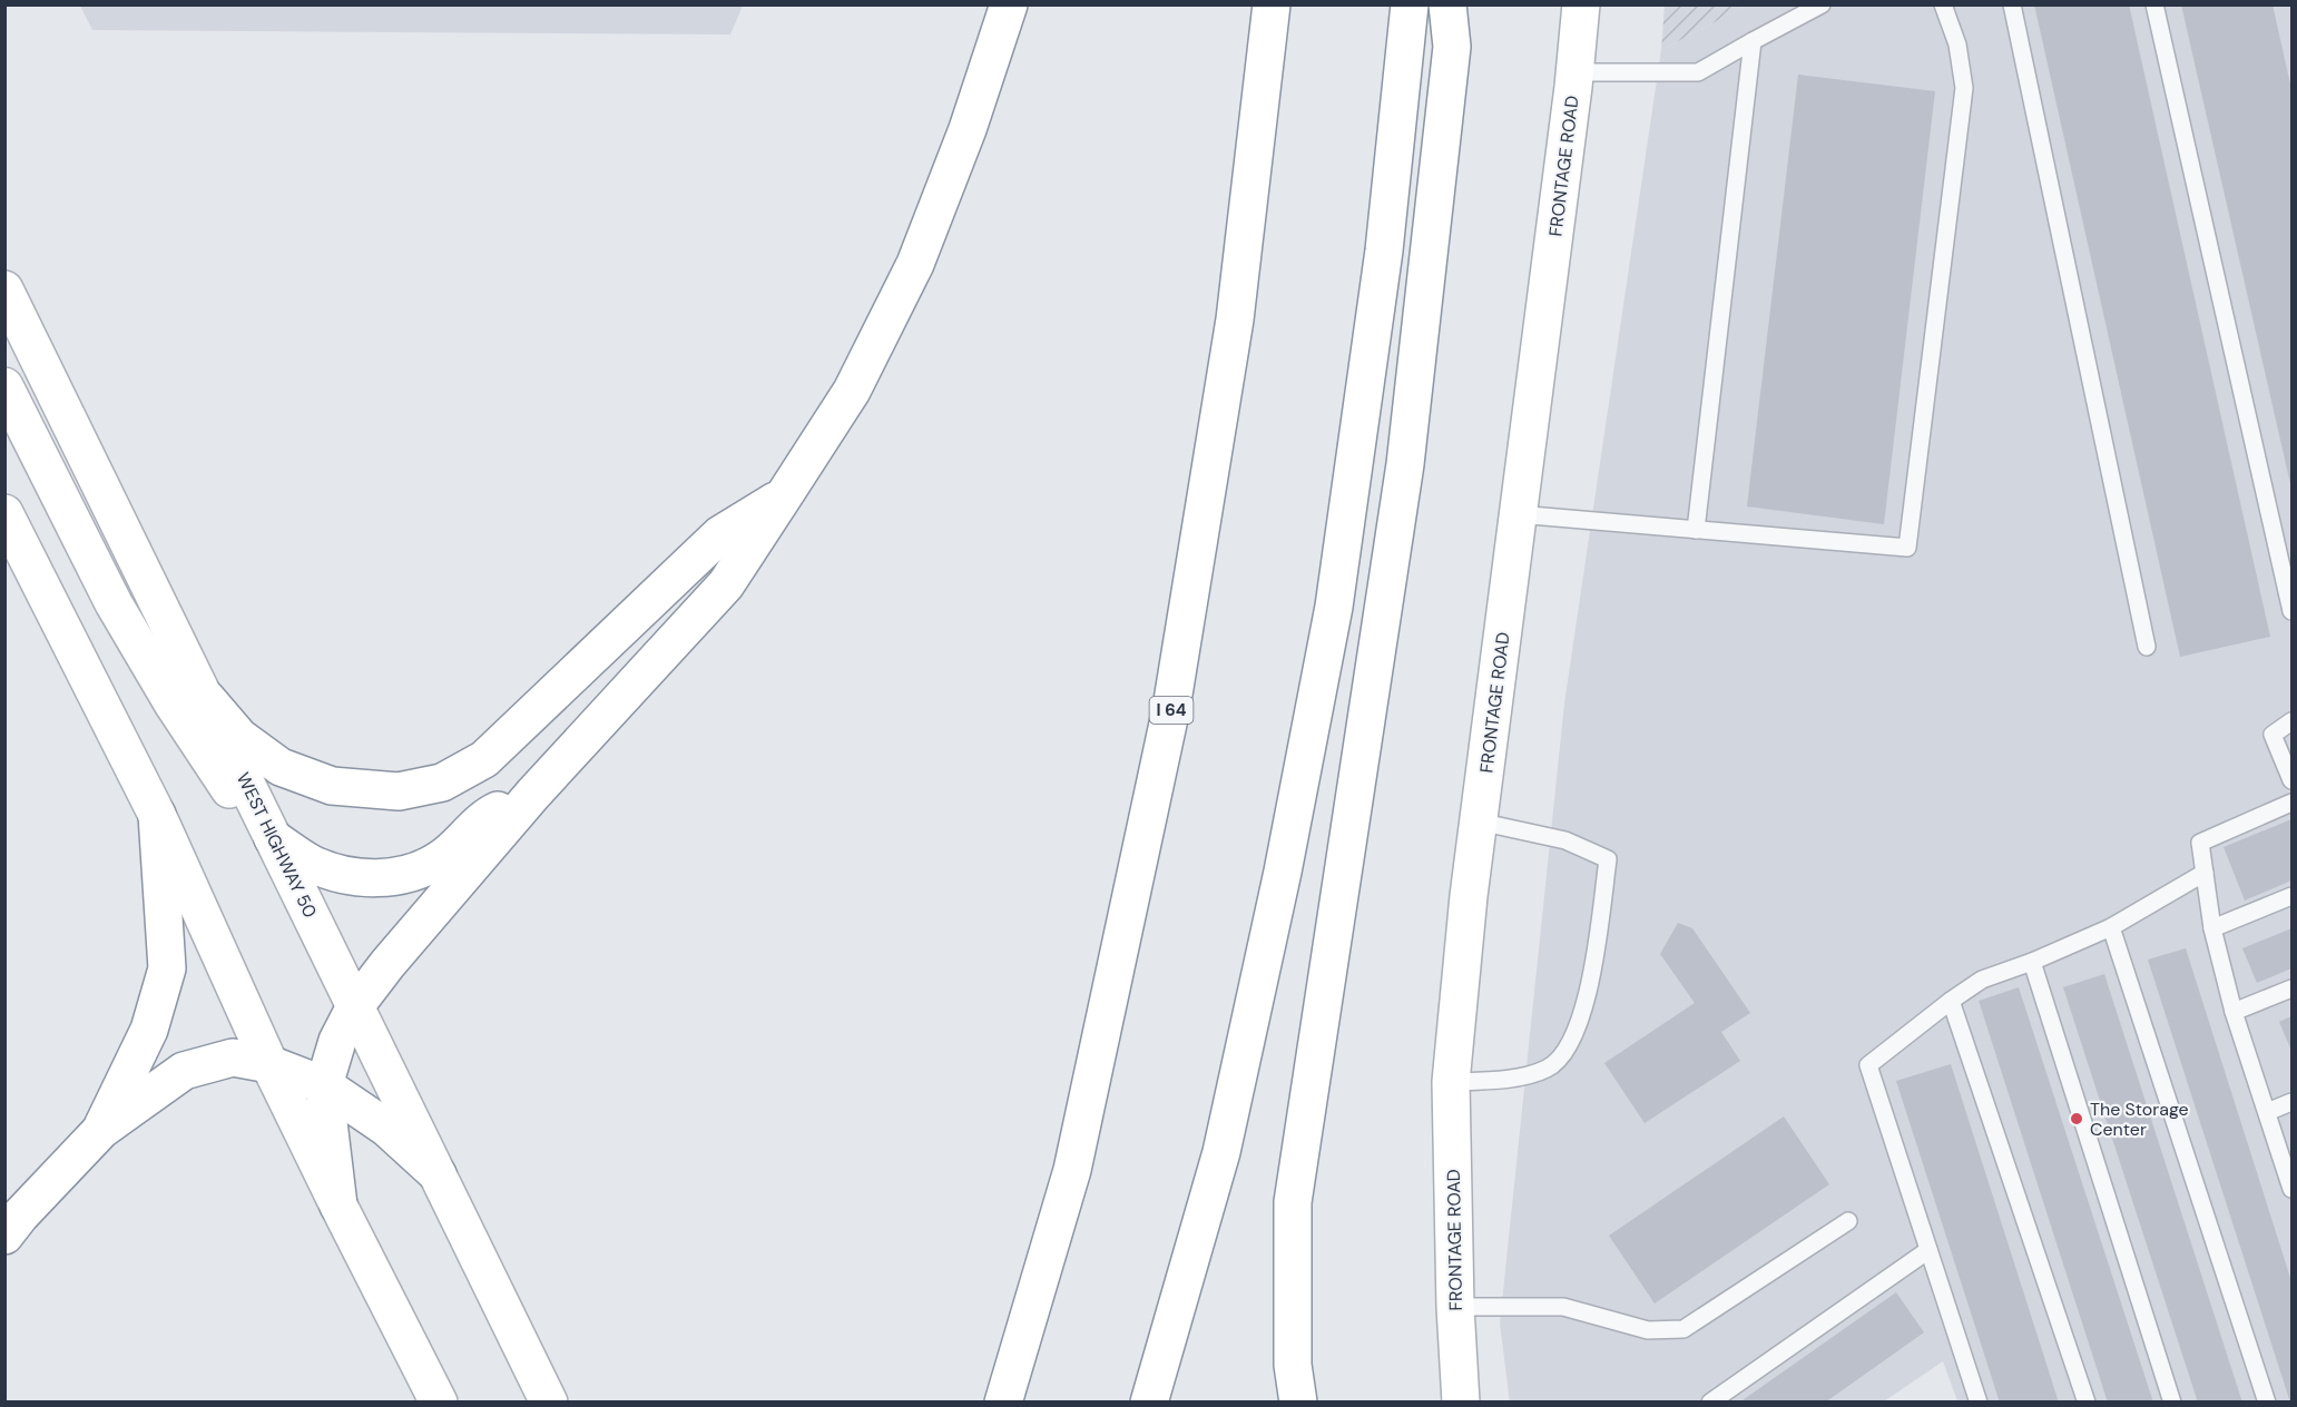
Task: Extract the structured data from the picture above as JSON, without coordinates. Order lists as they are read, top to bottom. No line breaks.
{"streets":{"main road":["FRONTAGE ROAD","I 64","WEST HIGHWAY 50"]},"places":["The Storage Center"]}
